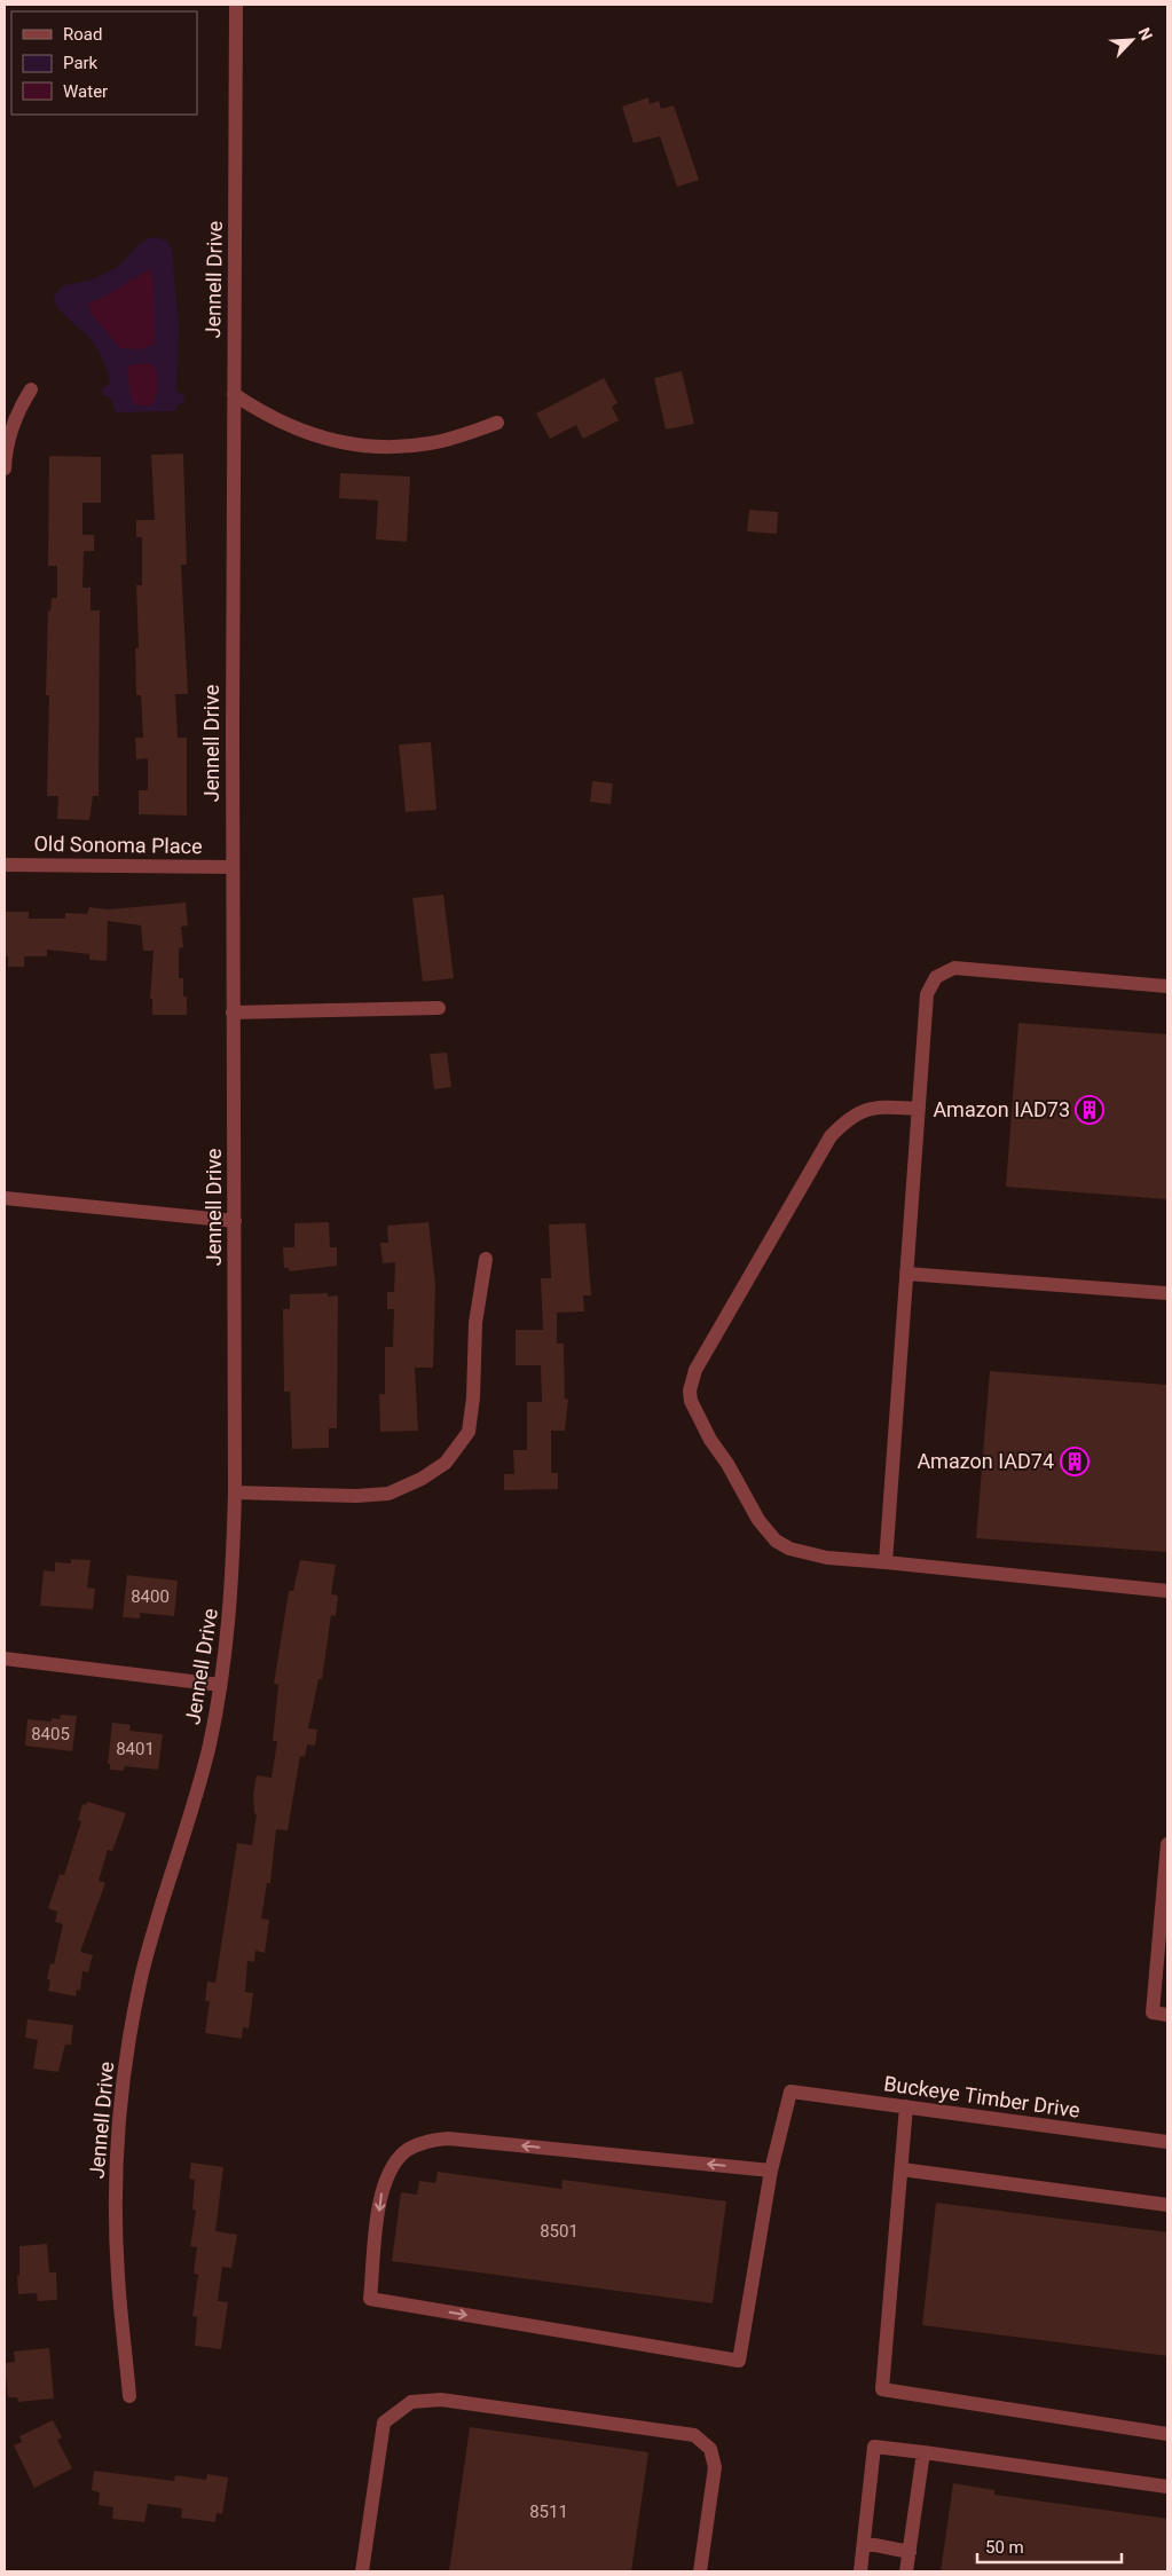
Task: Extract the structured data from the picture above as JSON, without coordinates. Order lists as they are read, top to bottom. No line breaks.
{"streets":{"street":["Jennell Drive","Old Sonoma Place","Buckeye Timber Drive"]},"crossings":[["Jennell Drive","Old Sonoma Place"]],"places":{"building":["Amazon IAD73","Amazon IAD74"]},"house_numbers":["8400","8405","8401","8501","8511"],"legend":["Road","Park","Water"],"scale_bar":"50 m","north":"top right"}
